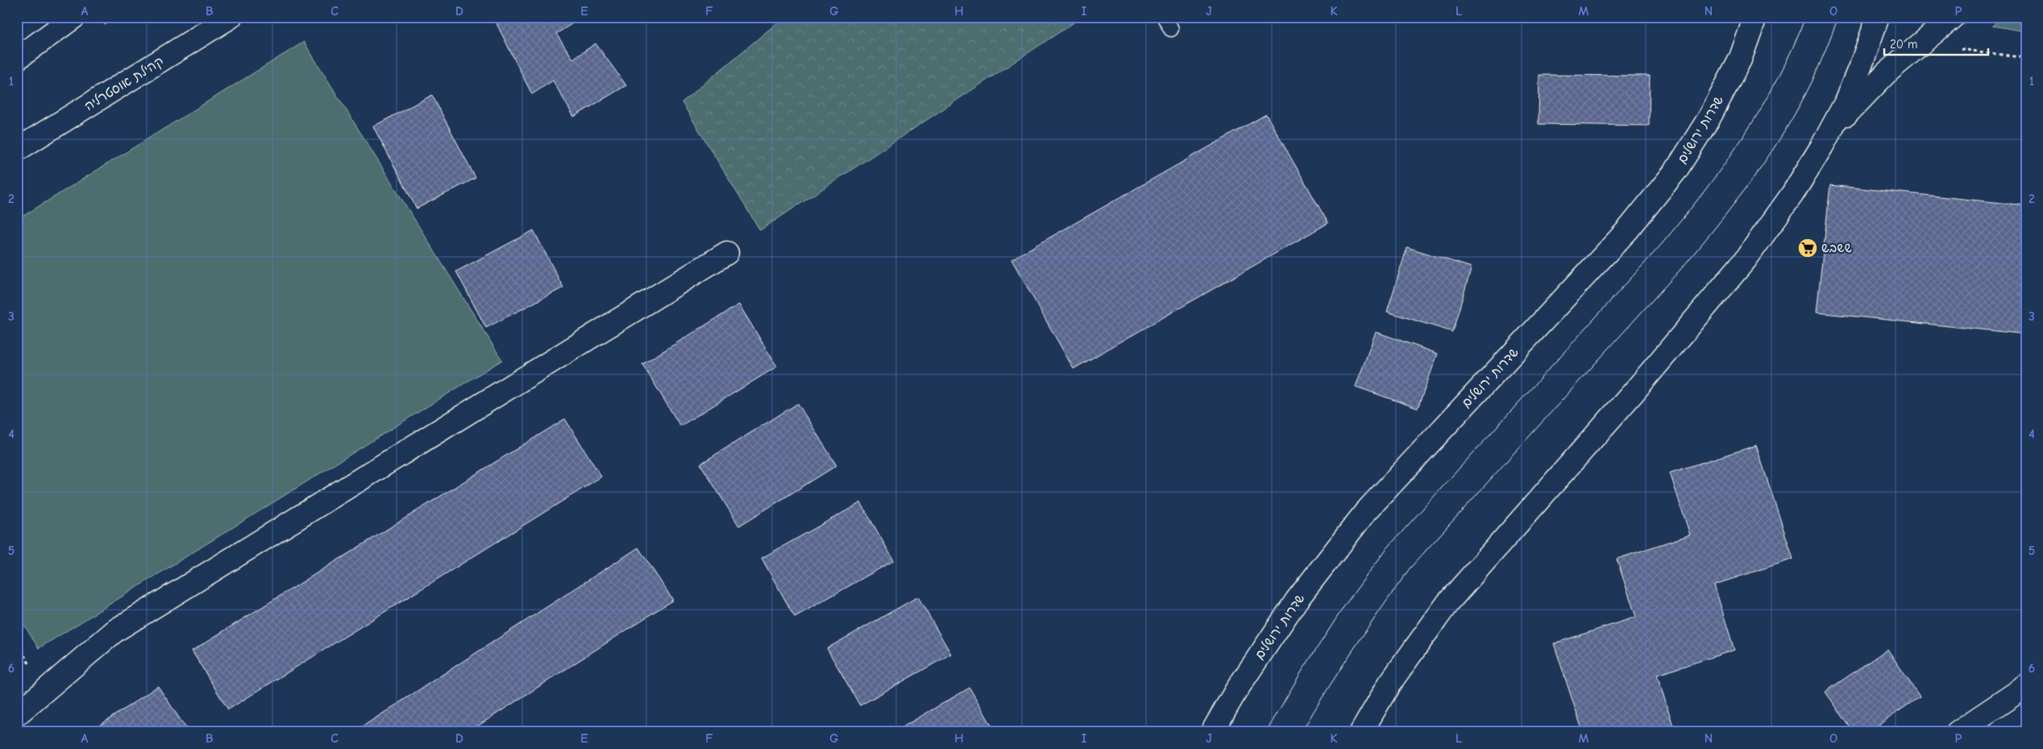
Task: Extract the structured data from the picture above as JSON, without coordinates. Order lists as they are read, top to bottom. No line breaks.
{"streets":{"main road":["קהילת אוסטרליה","שדרות ירושלים"]},"places":{"supermarket":["ששבש"]},"scale_bar":"20 m","grid":{"columns":["A","B","C","D","E","F","G","H","I","J","K","L","M","N","O","P"],"rows":["1","2","3","4","5","6"]}}
